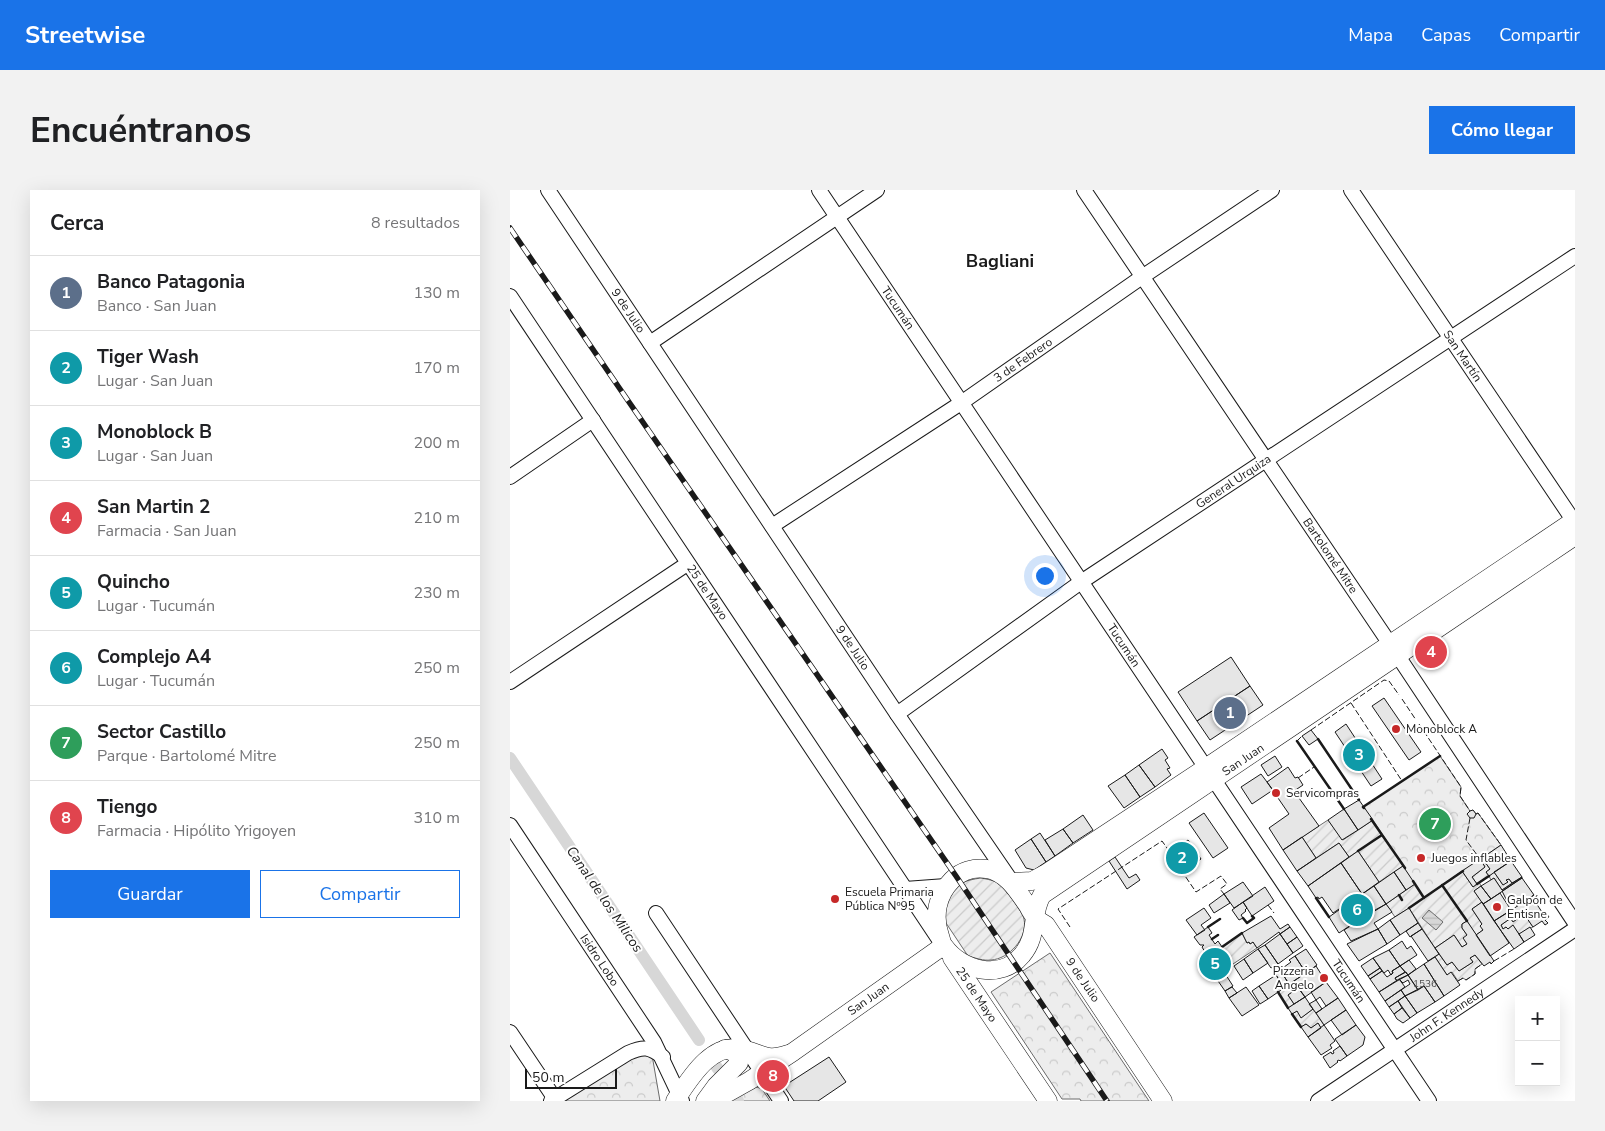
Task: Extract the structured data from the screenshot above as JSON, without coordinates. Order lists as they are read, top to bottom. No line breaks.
{"streets":{"main road":["9 de Julio","25 de Mayo","San Juan"],"street":["Tucumán","San Martín","3 de Febrero","General Urquiza","Bartolomé Mitre","Isidro Lobo","John F. Kennedy"]},"crossings":[["Tucumán","3 de Febrero"],["Tucumán","General Urquiza"],["Tucumán","San Juan"],["Tucumán","John F. Kennedy"],["9 de Julio","3 de Febrero"],["9 de Julio","General Urquiza"],["9 de Julio","25 de Mayo"],["9 de Julio","San Juan"],["San Martín","General Urquiza"],["San Martín","San Juan"],["3 de Febrero","Bartolomé Mitre"],["General Urquiza","Bartolomé Mitre"],["Bartolomé Mitre","San Juan"],["25 de Mayo","San Juan"]],"districts":["Bagliani"],"water":["Canal de los Milicos"],"places":["Monoblock A","Servicompras","Juegos inflables","Escuela Primaria Pública Nº95","Galpón de Entisne","Pizzeria Angelo"],"house_numbers":["1536"],"scale_bar":"50 m","page":{"header":"Streetwise","nav":["Mapa","Capas","Compartir"],"buttons":["Cómo llegar",["Guardar","Compartir"]],"title":"Encuéntranos","heading":["Cerca","8 resultados"],"list":[{"mark":"1","name":"Banco Patagonia","note":"Banco · San Juan","value":"130 m"},{"mark":"2","name":"Tiger Wash","note":"Lugar · San Juan","value":"170 m"},{"mark":"3","name":"Monoblock B","note":"Lugar · San Juan","value":"200 m"},{"mark":"4","name":"San Martin 2","note":"Farmacia · San Juan","value":"210 m"},{"mark":"5","name":"Quincho","note":"Lugar · Tucumán","value":"230 m"},{"mark":"6","name":"Complejo A4","note":"Lugar · Tucumán","value":"250 m"},{"mark":"7","name":"Sector Castillo","note":"Parque · Bartolomé Mitre","value":"250 m"},{"mark":"8","name":"Tiengo","note":"Farmacia · Hipólito Yrigoyen","value":"310 m"}],"pins":["4","1","3","7","2","6","5","8"],"map_buttons":["+","−"],"scale":"50 m"}}
